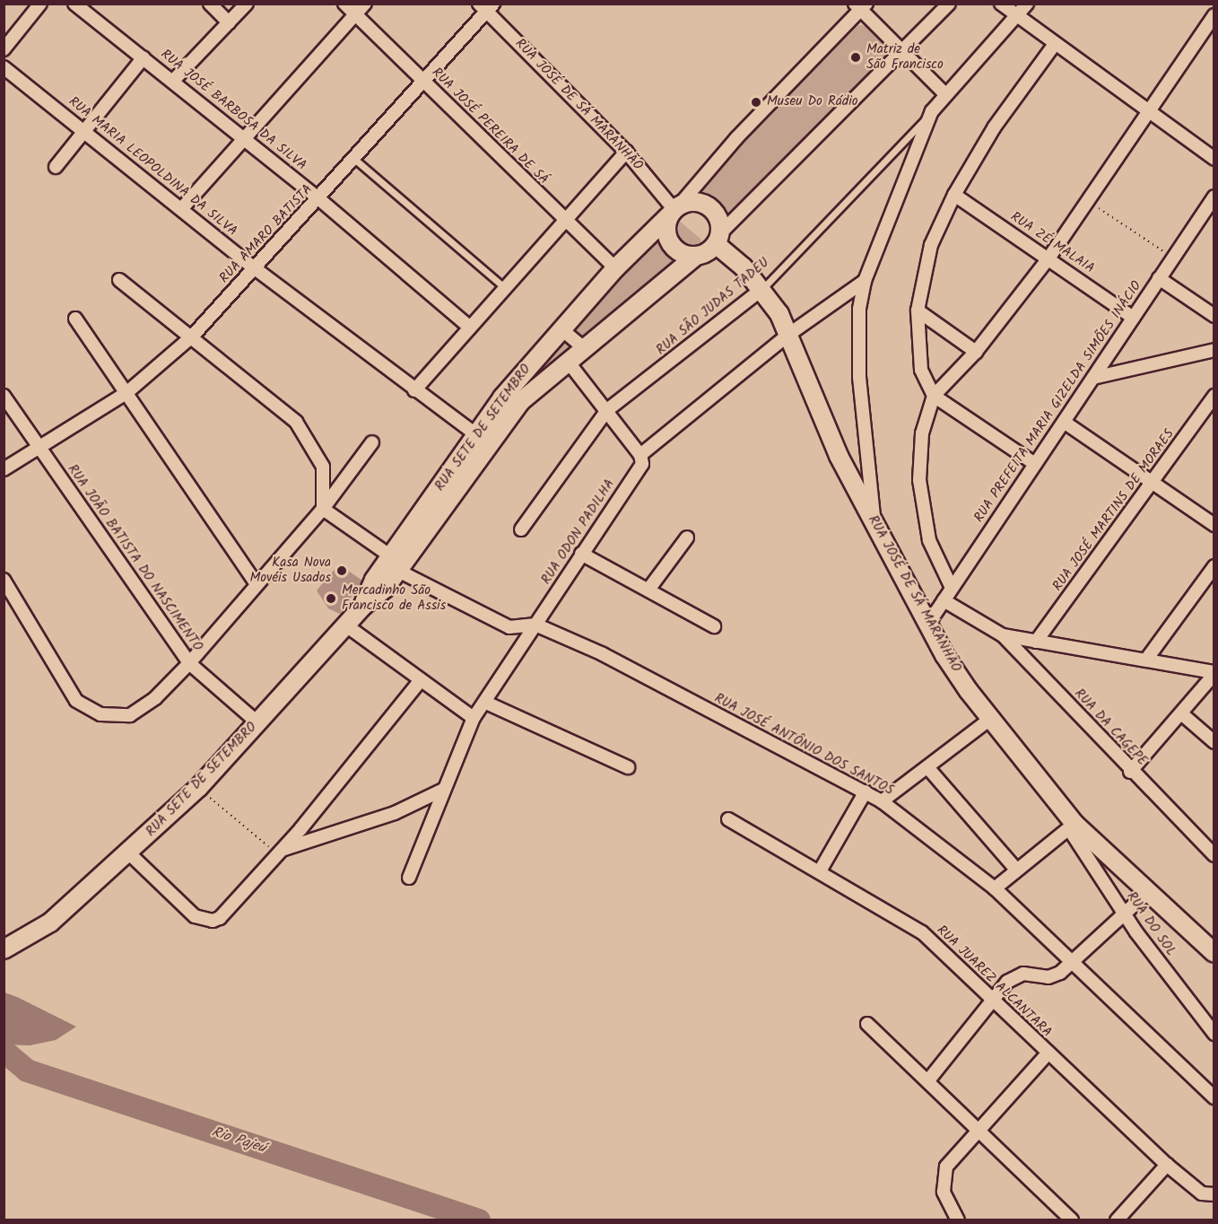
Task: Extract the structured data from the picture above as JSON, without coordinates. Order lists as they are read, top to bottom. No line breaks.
{"streets":{"street":["RUA JOSÉ DE SÁ MARANHÃO","RUA JOSÉ BARBOSA DA SILVA","RUA JOSÉ PEREIRA DE SÁ","RUA MARIA LEOPOLDINA DA SILVA","RUA AMARO BATISTA","RUA ZÉ MALAIA","RUA SÃO JUDAS TADEU","RUA PREFEITA MARIA GIZELDA SIMÕES INÁCIO","RUA SETE DE SETEMBRO","RUA JOSÉ MARTINS DE MORAES","RUA ODON PADILHA","RUA JOÃO BATISTA DO NASCIMENTO","RUA DA CAGEPE","RUA JOSÉ ANTÔNIO DOS SANTOS","RUA DO SOL","RUA JUAREZ ALCANTARA"]},"crossings":[["RUA JOSÉ DE SÁ MARANHÃO","RUA AMARO BATISTA"],["RUA JOSÉ DE SÁ MARANHÃO","RUA SÃO JUDAS TADEU"],["RUA JOSÉ DE SÁ MARANHÃO","RUA PREFEITA MARIA GIZELDA SIMÕES INÁCIO"],["RUA JOSÉ DE SÁ MARANHÃO","RUA SETE DE SETEMBRO"],["RUA JOSÉ DE SÁ MARANHÃO","RUA DO SOL"],["RUA JOSÉ BARBOSA DA SILVA","RUA AMARO BATISTA"],["RUA JOSÉ PEREIRA DE SÁ","RUA AMARO BATISTA"],["RUA JOSÉ PEREIRA DE SÁ","RUA SETE DE SETEMBRO"],["RUA MARIA LEOPOLDINA DA SILVA","RUA AMARO BATISTA"],["RUA MARIA LEOPOLDINA DA SILVA","RUA SETE DE SETEMBRO"],["RUA AMARO BATISTA","RUA JOÃO BATISTA DO NASCIMENTO"],["RUA ZÉ MALAIA","RUA PREFEITA MARIA GIZELDA SIMÕES INÁCIO"],["RUA SETE DE SETEMBRO","RUA JOÃO BATISTA DO NASCIMENTO"],["RUA SETE DE SETEMBRO","RUA JOSÉ ANTÔNIO DOS SANTOS"],["RUA ODON PADILHA","RUA JOSÉ ANTÔNIO DOS SANTOS"]],"water":["Rio Pajeú"],"places":["Matriz de São Francisco","Museu Do Rádio","Kasa Nova Movéis Usados","Mercadinho São Francisco de Assis"]}
